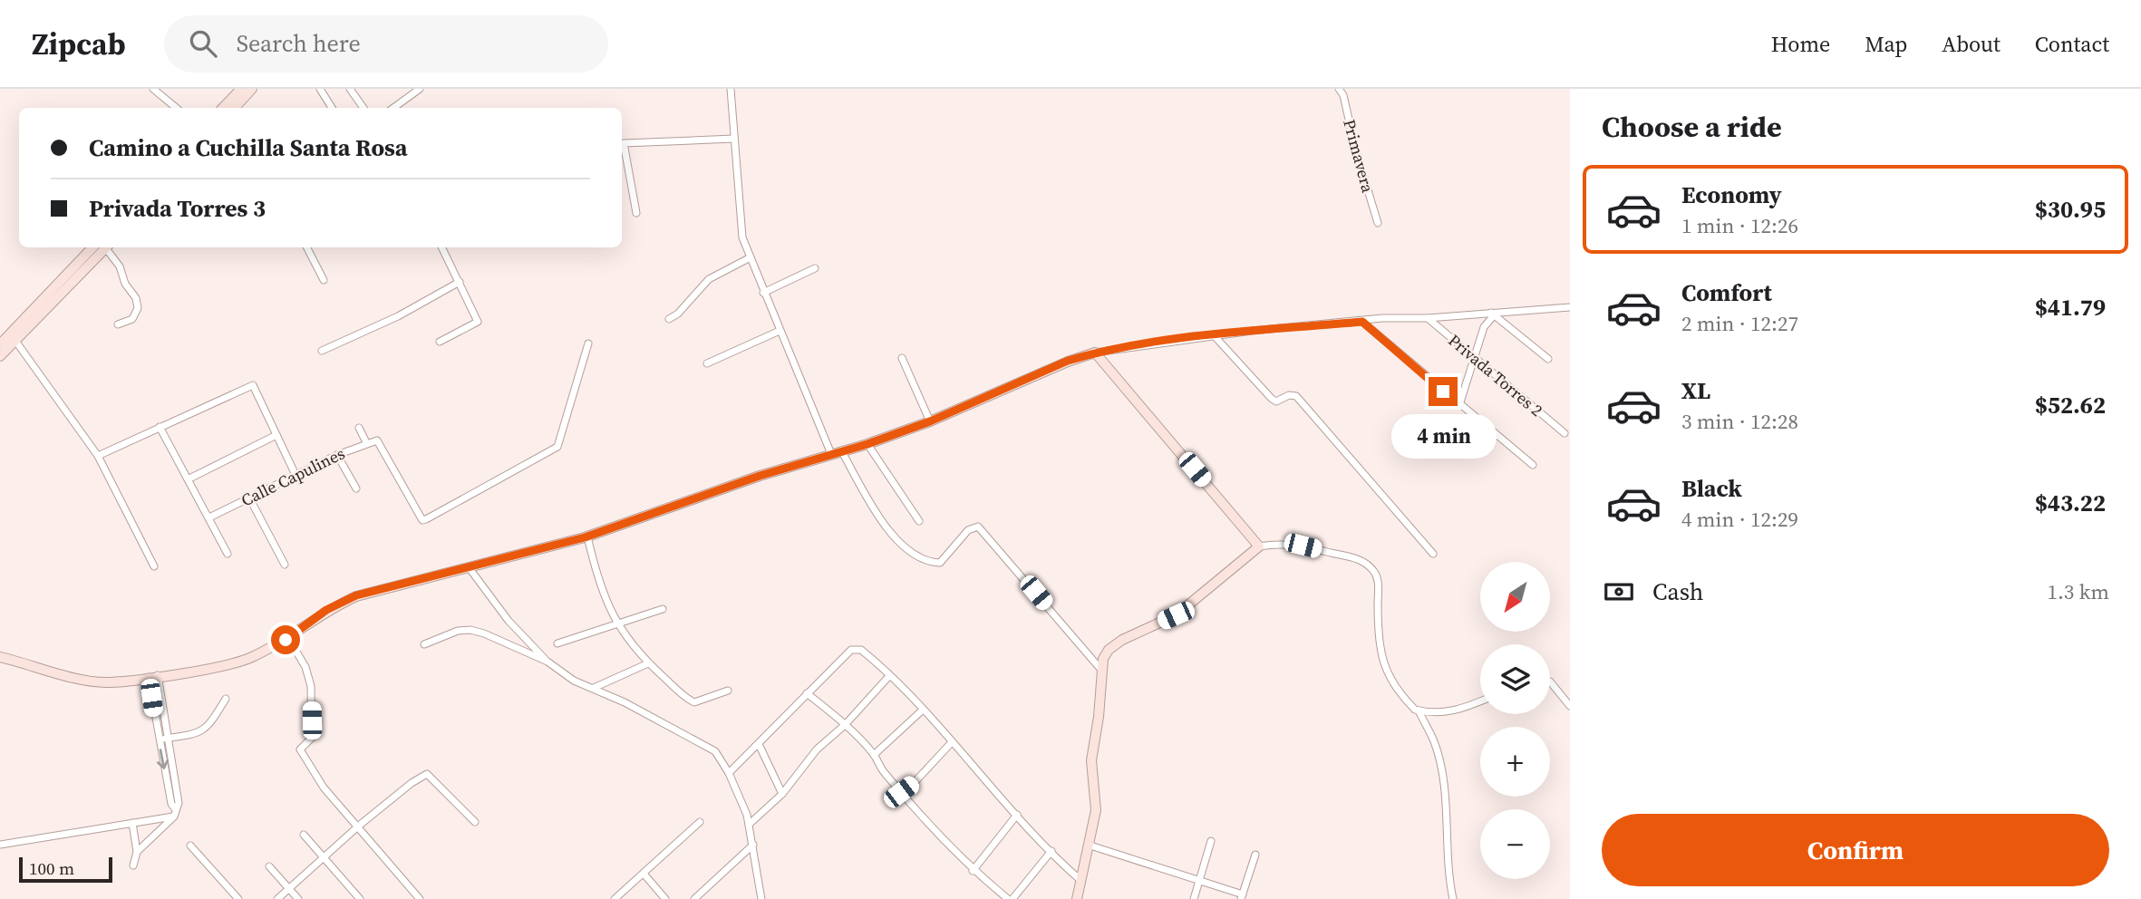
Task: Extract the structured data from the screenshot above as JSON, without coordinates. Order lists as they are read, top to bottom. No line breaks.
{"streets":{"street":["Primavera","Privada Torres 2","Calle Capulines"]},"scale_bar":"100 m","north":"bottom left","page":{"header":"Zipcab","search":"Search here","nav":["Home","Map","About","Contact"],"heading":"Choose a ride","banner":["Camino a Cuchilla Santa Rosa","Privada Torres 3"],"list":[{"name":"Economy","note":"1 min · 12:26","value":"$30.95"},{"name":"Comfort","note":"2 min · 12:27","value":"$41.79"},{"name":"XL","note":"3 min · 12:28","value":"$52.62"},{"name":"Black","note":"4 min · 12:29","value":"$43.22"}],"bubble":"4 min","pay":["Cash","1.3 km"],"map_buttons":["+","−"],"buttons":"Confirm","scale":"100 m"}}
